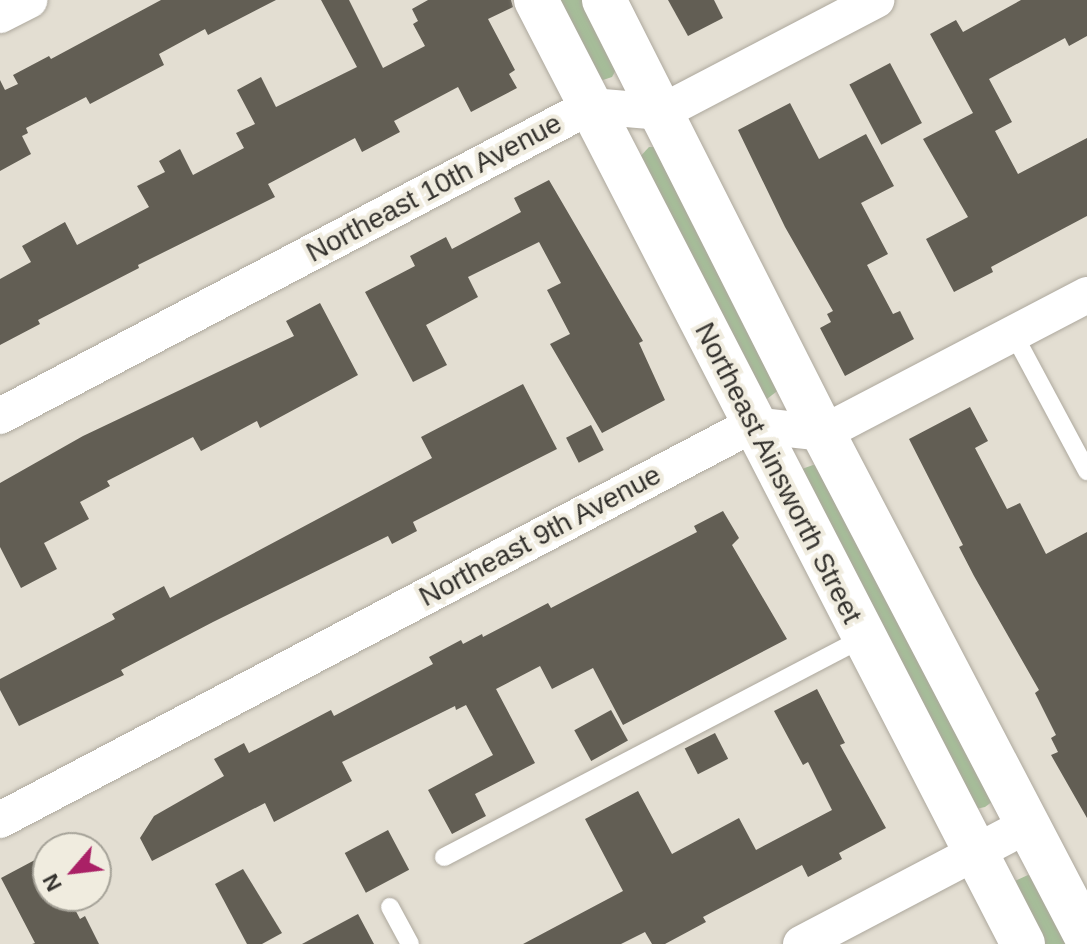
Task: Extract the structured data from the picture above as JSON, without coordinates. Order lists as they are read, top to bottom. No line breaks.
{"streets":{"street":["Northeast 10th Avenue","Northeast Ainsworth Street","Northeast 9th Avenue"]},"crossings":[["Northeast 10th Avenue","Northeast Ainsworth Street"],["Northeast Ainsworth Street","Northeast 9th Avenue"]],"north":"bottom left"}
